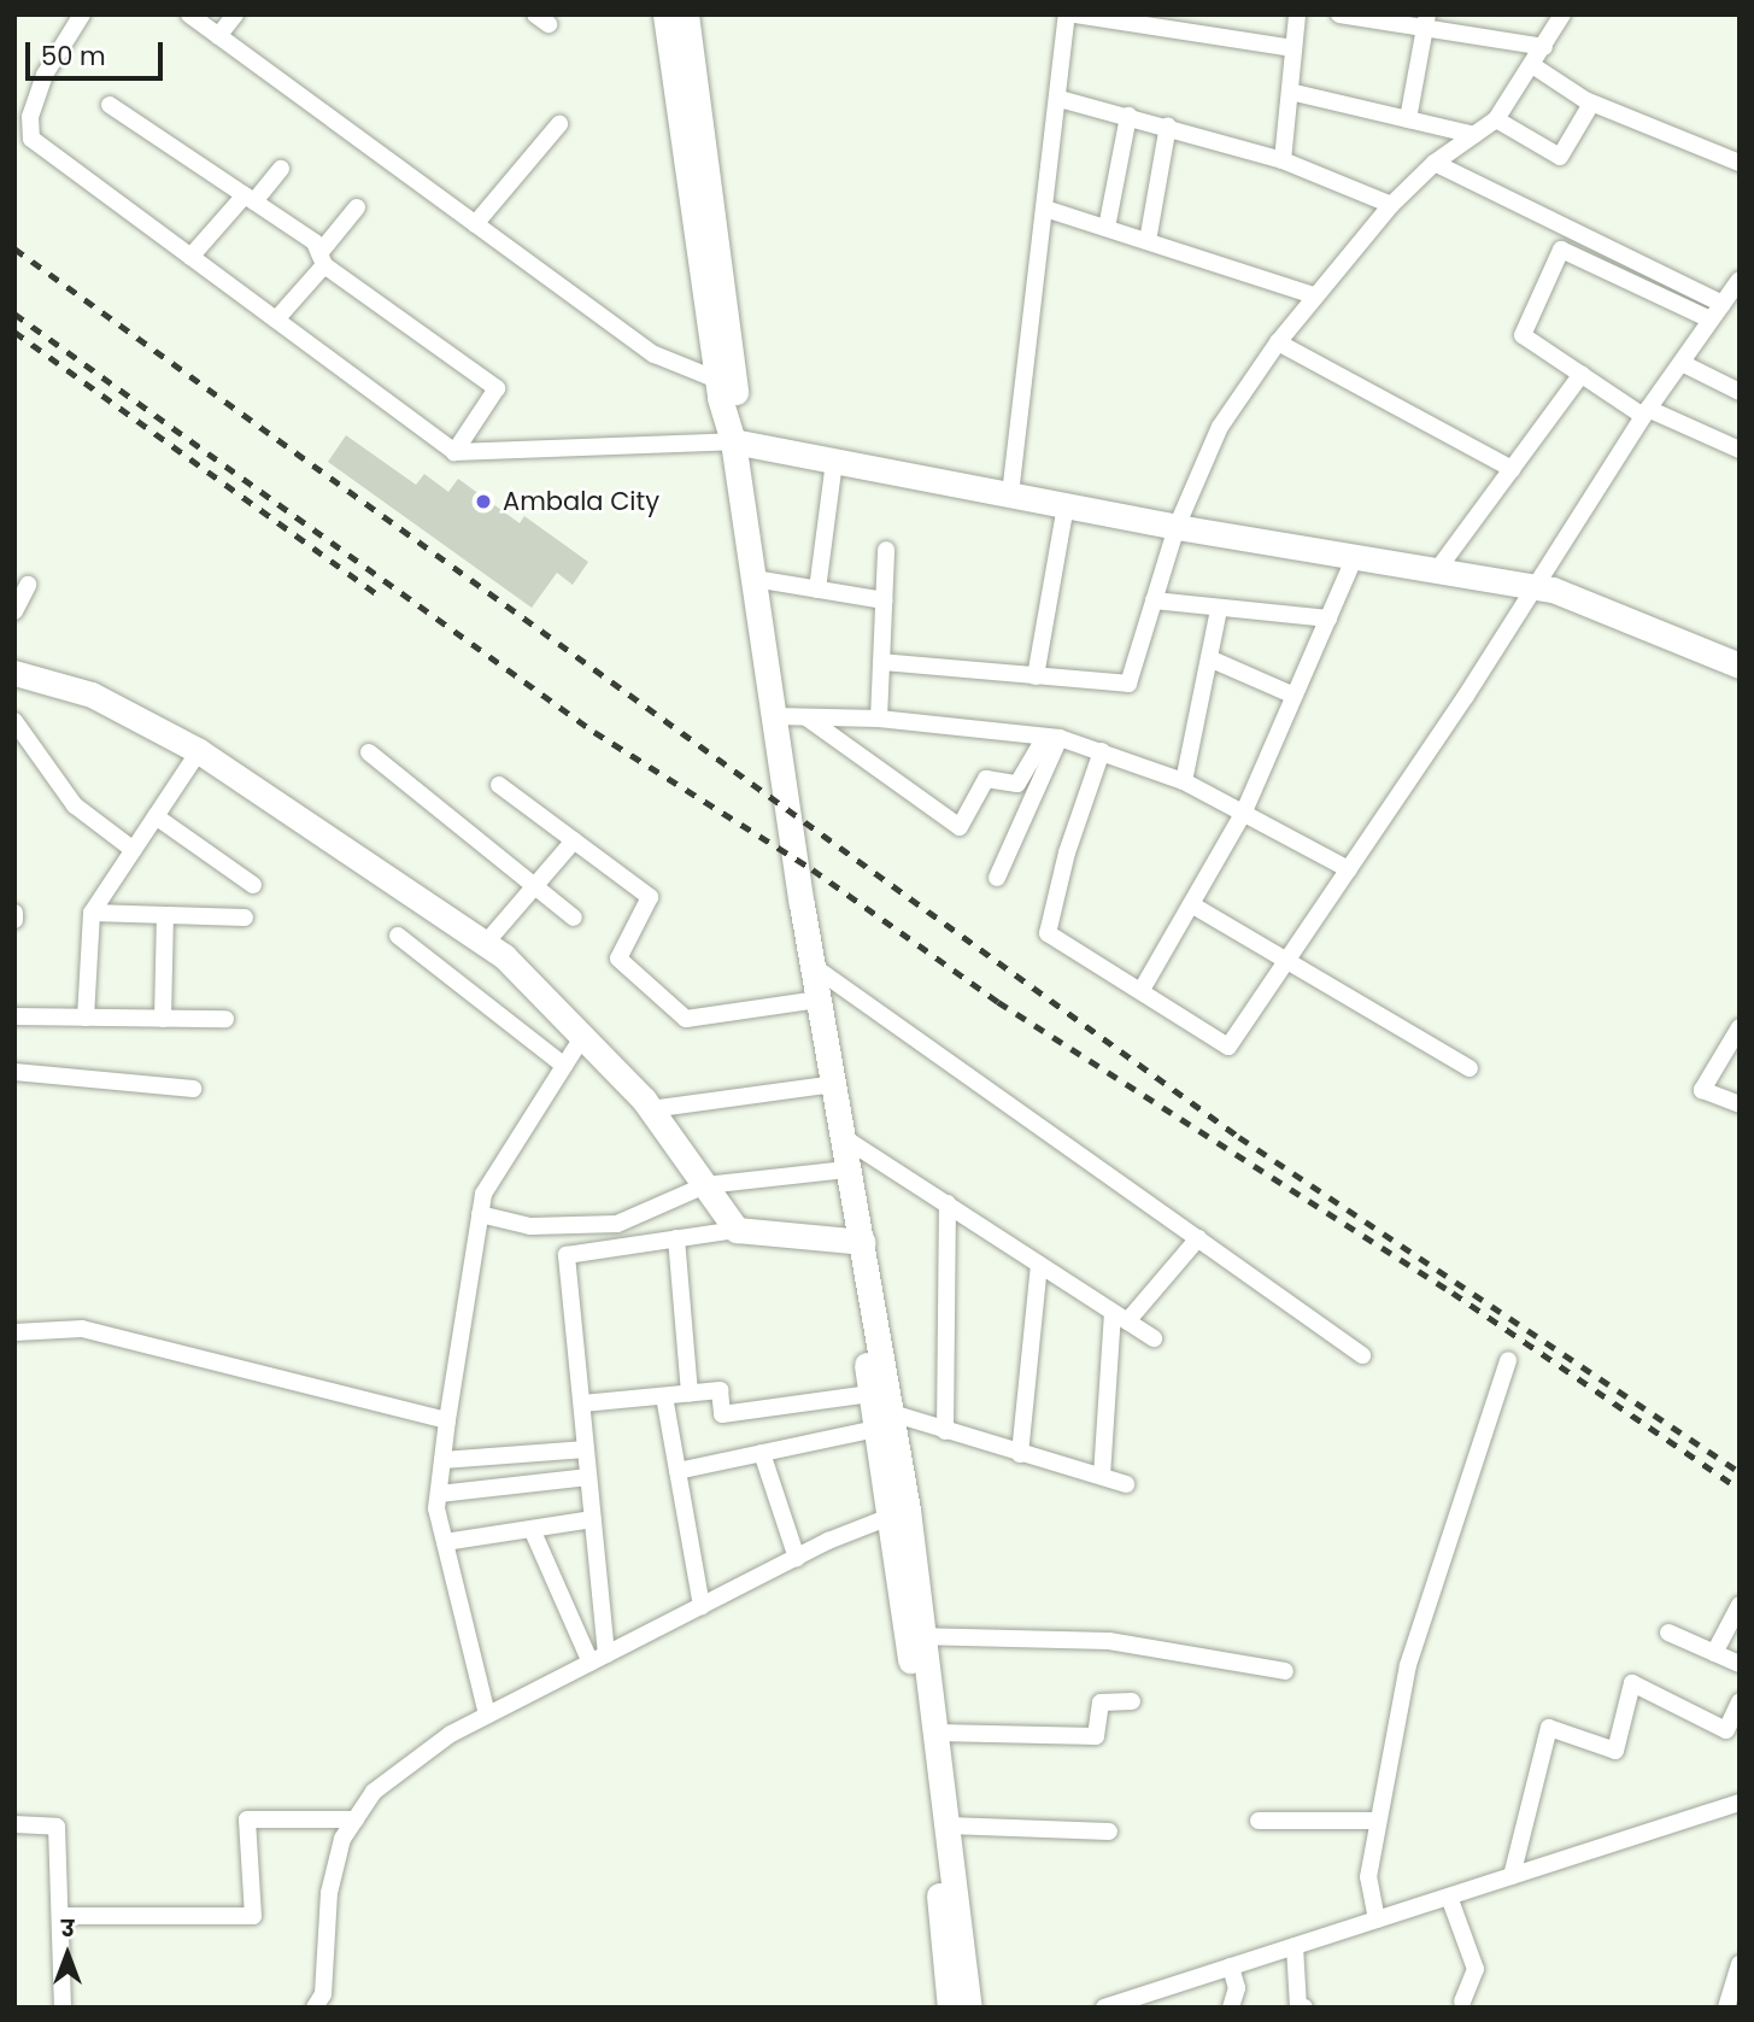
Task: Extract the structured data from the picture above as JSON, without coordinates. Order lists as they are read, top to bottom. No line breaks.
{"places":["Ambala City"],"scale_bar":"50 m","north":"top"}
